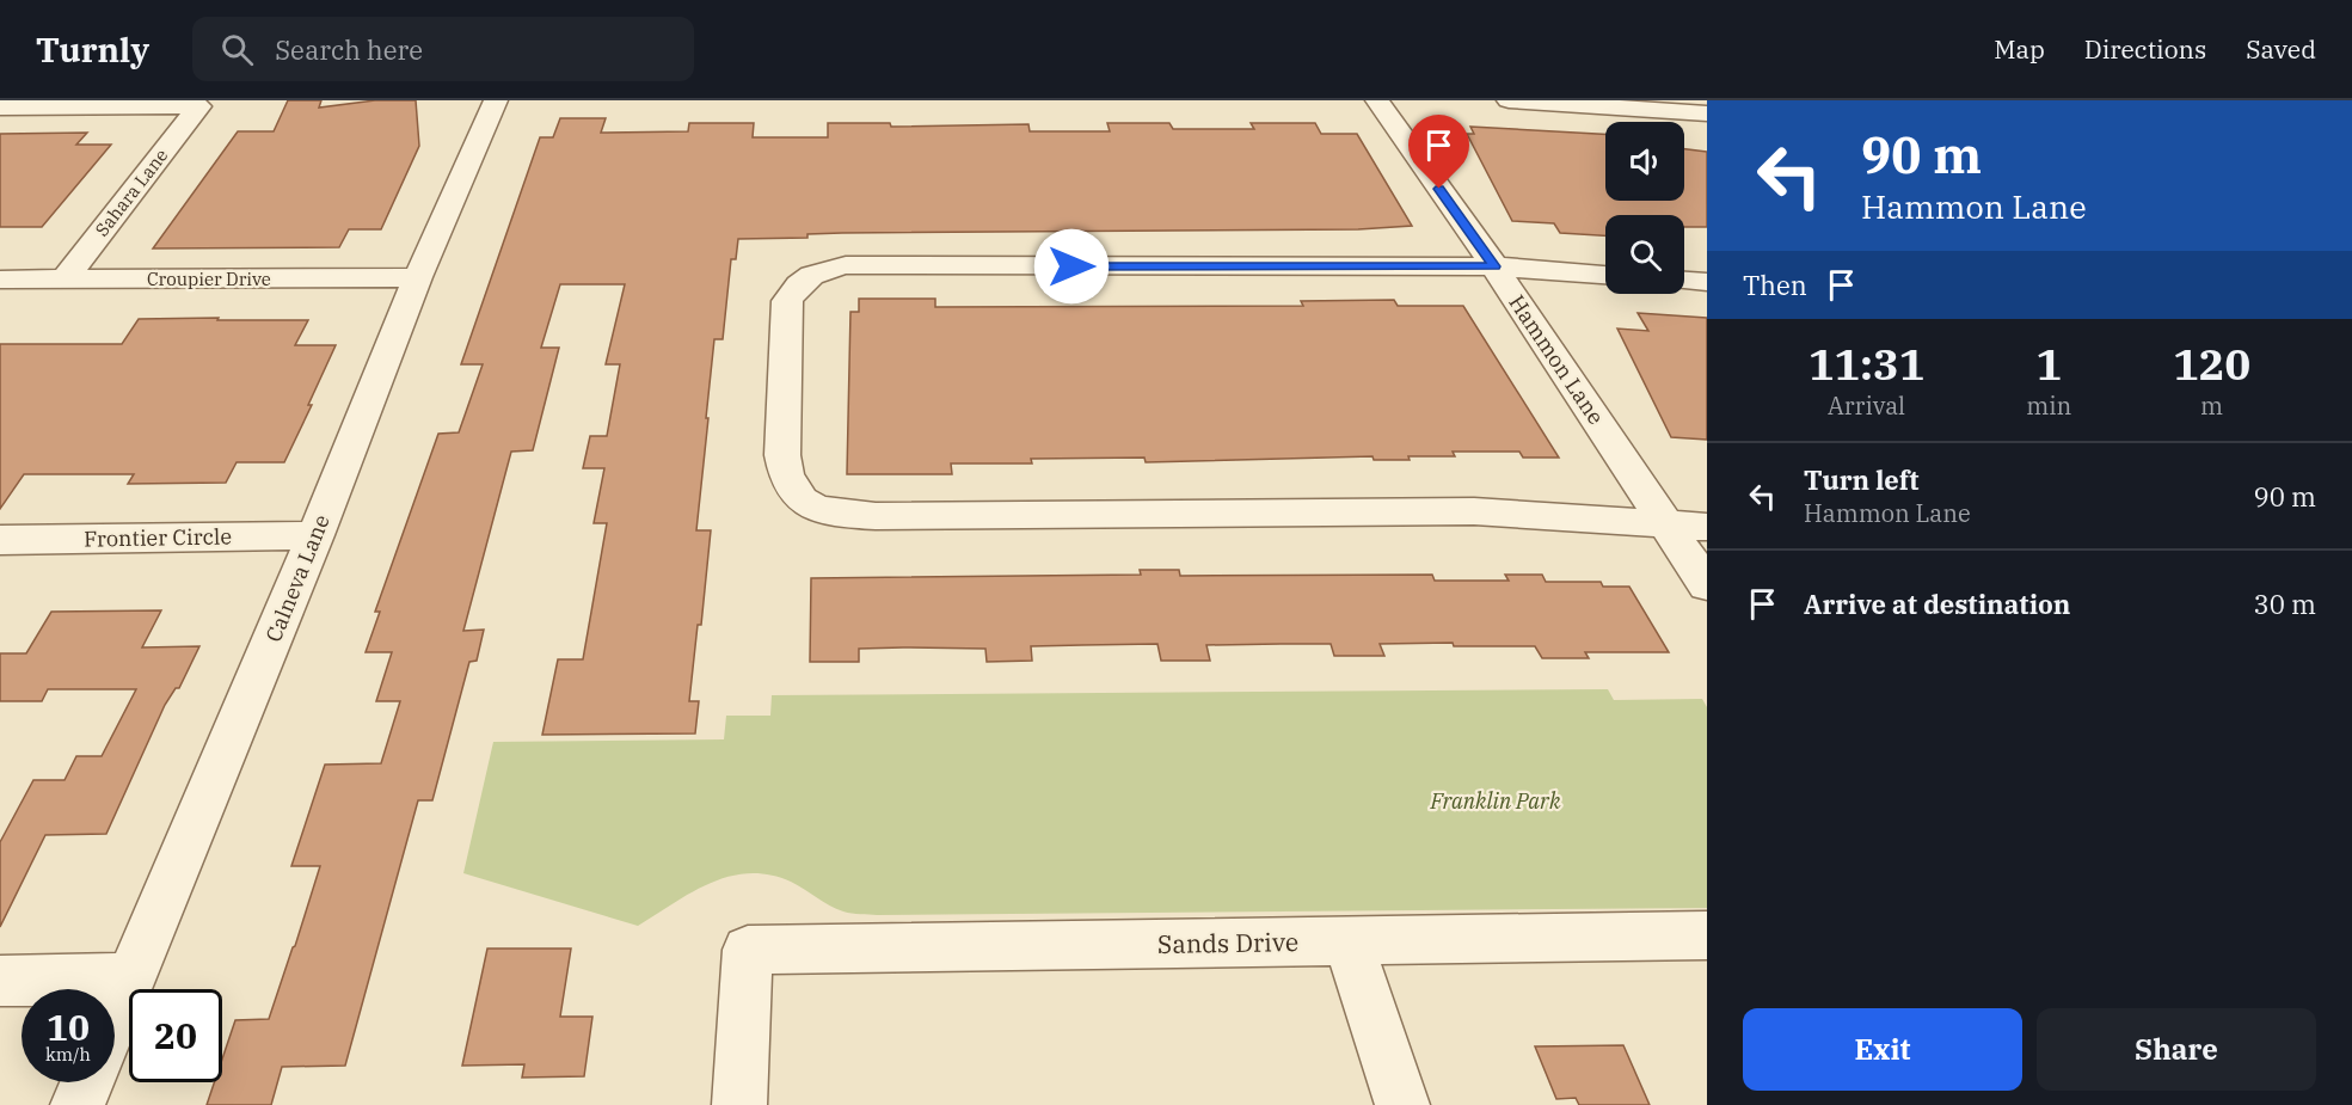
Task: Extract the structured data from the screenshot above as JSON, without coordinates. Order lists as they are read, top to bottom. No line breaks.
{"streets":{"street":["Sahara Lane","Croupier Drive","Hammon Lane","Frontier Circle","Calneva Lane","Sands Drive"]},"crossings":[["Sahara Lane","Croupier Drive"],["Croupier Drive","Calneva Lane"],["Frontier Circle","Calneva Lane"]],"parks":["Franklin Park"],"page":{"header":"Turnly","search":"Search here","nav":["Map","Directions","Saved"],"turn":["90 m","Hammon Lane"],"then":"Then","eta":["11:31","Arrival","1","min","120","m"],"list":[{"name":"Turn left","note":"Hammon Lane","value":"90 m"},{"name":"Arrive at destination","value":"30 m"}],"speed":"10 km/h","limit":"20","buttons":["Exit","Share"]}}
